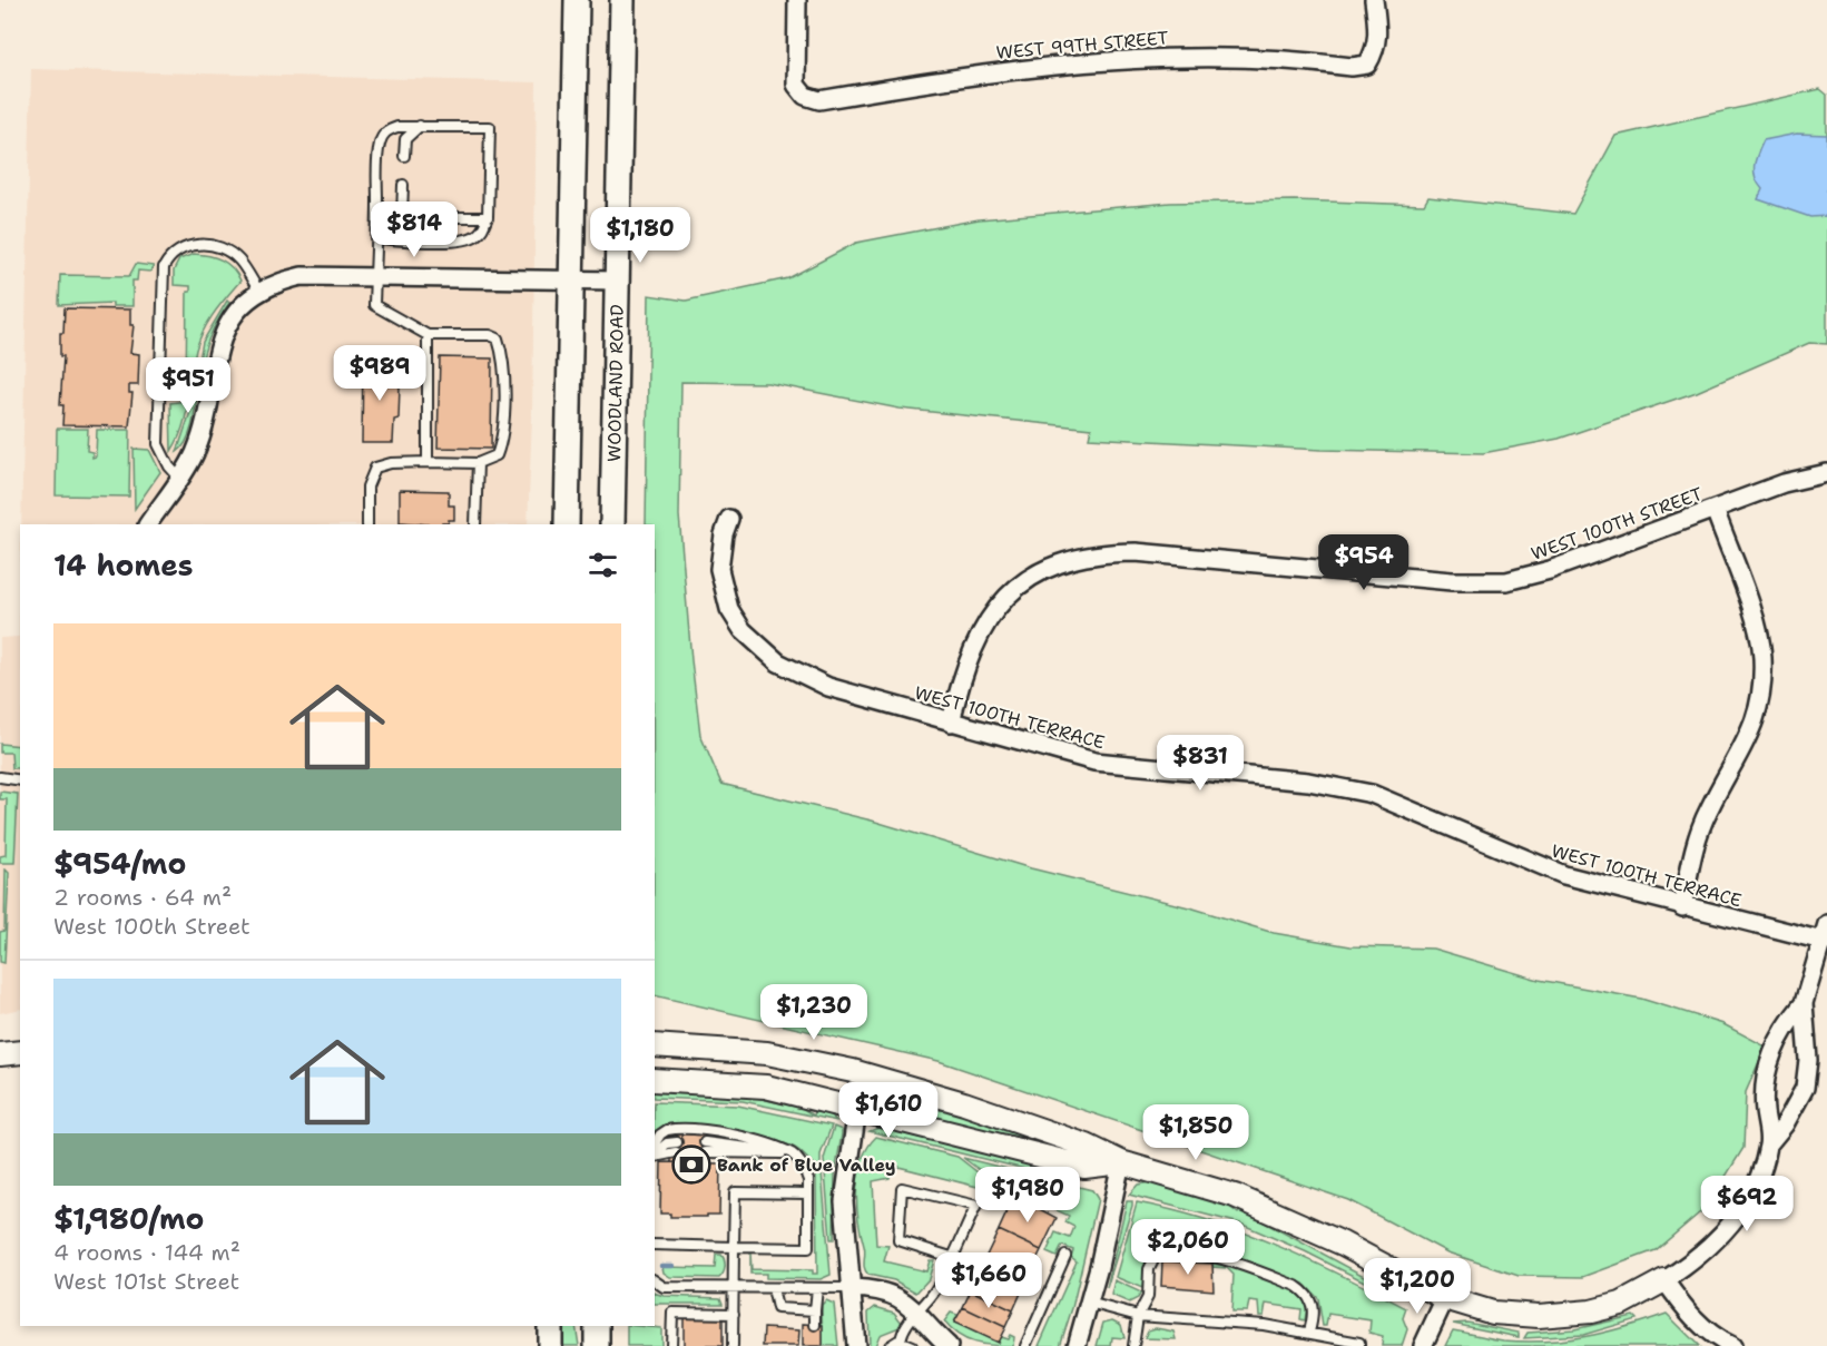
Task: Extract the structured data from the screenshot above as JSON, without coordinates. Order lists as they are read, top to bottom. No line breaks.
{"streets":{"main road":["WOODLAND ROAD"],"street":["WEST 99TH STREET","WEST 100TH STREET","WEST 100TH TERRACE"]},"crossings":[["WEST 100TH STREET","WEST 100TH TERRACE"]],"places":{"bank":["Bank of Blue Valley"]},"page":{"price":["$814","$1,180","$989","$951","$954","$831","$1,230","$1,610","$1,850","$1,980","$692","$2,060","$1,660","$1,200"],"heading":"14 homes","list":[{"name":"$954/mo","note":"2 rooms · 64 m² · West 100th Street"},{"name":"$1,980/mo","note":"4 rooms · 144 m² · West 101st Street"}]}}
